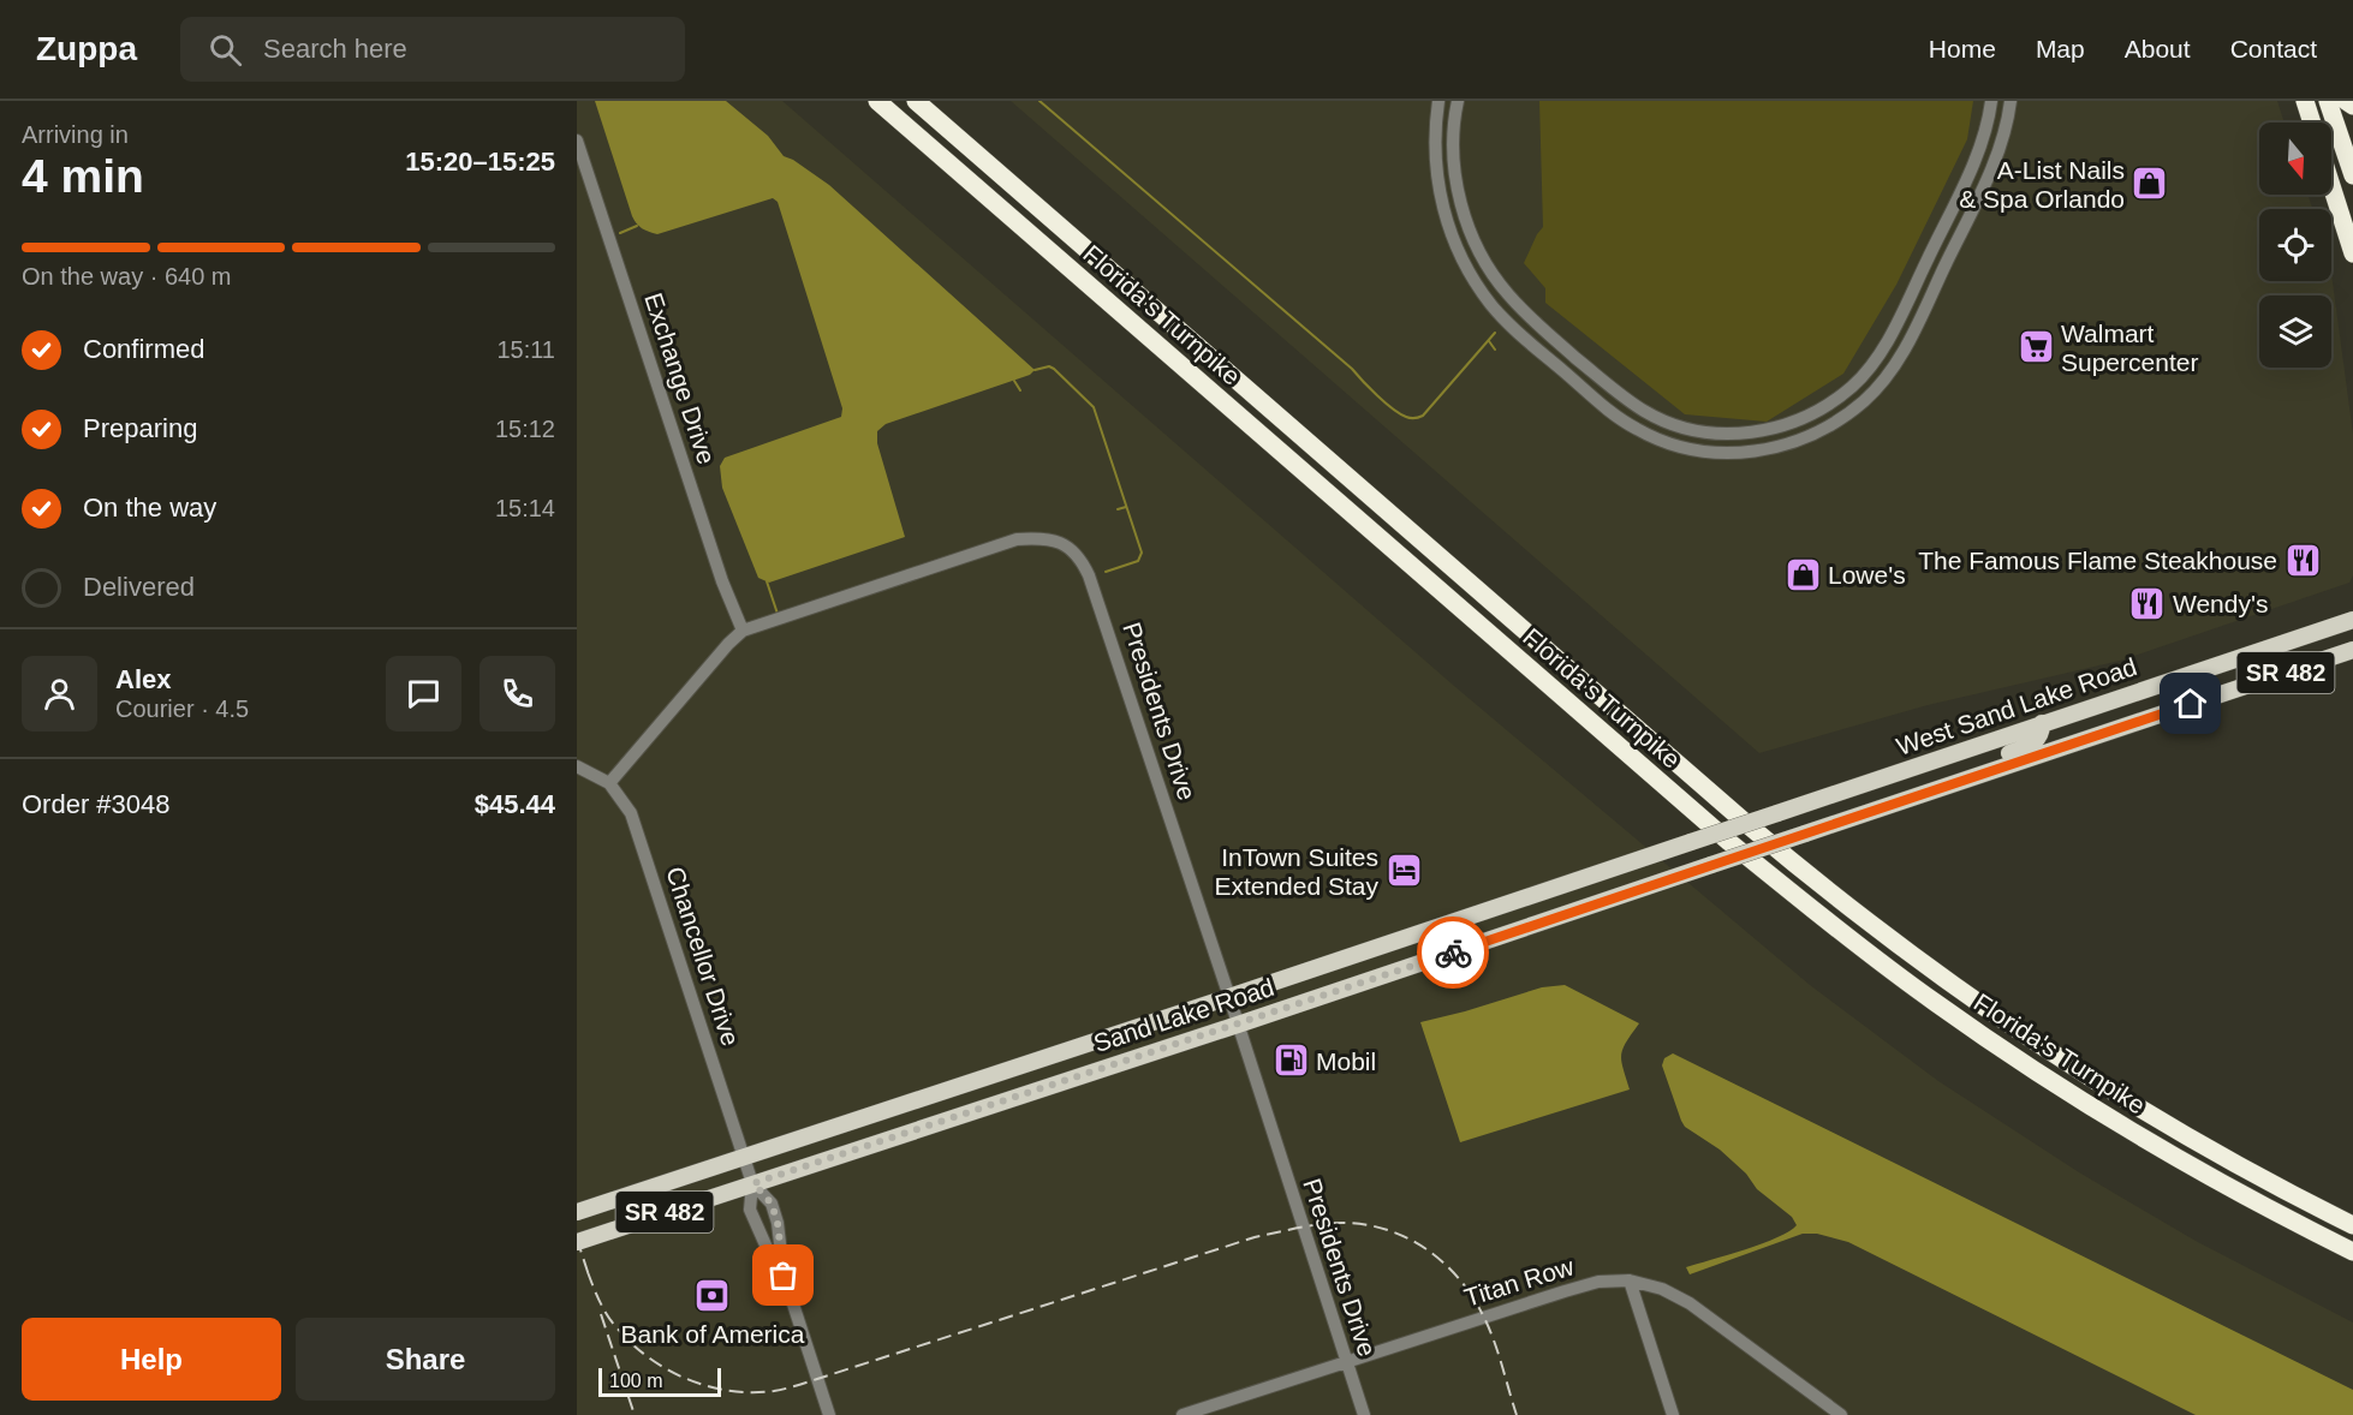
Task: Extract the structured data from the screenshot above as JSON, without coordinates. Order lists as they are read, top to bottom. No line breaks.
{"streets":{"highway":["Florida's Turnpike"],"main road":["SR 482","West Sand Lake Road","Sand Lake Road"],"street":["Exchange Drive","Presidents Drive","Chancellor Drive","Titan Row"]},"crossings":[["Exchange Drive","Presidents Drive"],["West Sand Lake Road","Sand Lake Road"],["Presidents Drive","Chancellor Drive"],["Presidents Drive","Sand Lake Road"],["Presidents Drive","Titan Row"],["Chancellor Drive","Sand Lake Road"]],"places":{"shop":["A-List Nails & Spa Orlando","Lowe's"],"supermarket":["Walmart Supercenter"],"restaurant":["The Famous Flame Steakhouse","Wendy's"],"hotel":["InTown Suites Extended Stay"],"fuel station":["Mobil"],"bank":["Bank of America"]},"scale_bar":"100 m","north":"bottom","page":{"header":"Zuppa","search":"Search here","nav":["Home","Map","About","Contact"],"heading":["4 min","Arriving in","15:20–15:25"],"panel":["Alex","Courier · 4.5","Order #3048","$45.44"],"bar":"On the way · 640 m","list":[["Confirmed","15:11"],["Preparing","15:12"],["On the way","15:14"],"Delivered"],"buttons":["Help","Share"],"scale":"100 m"}}
